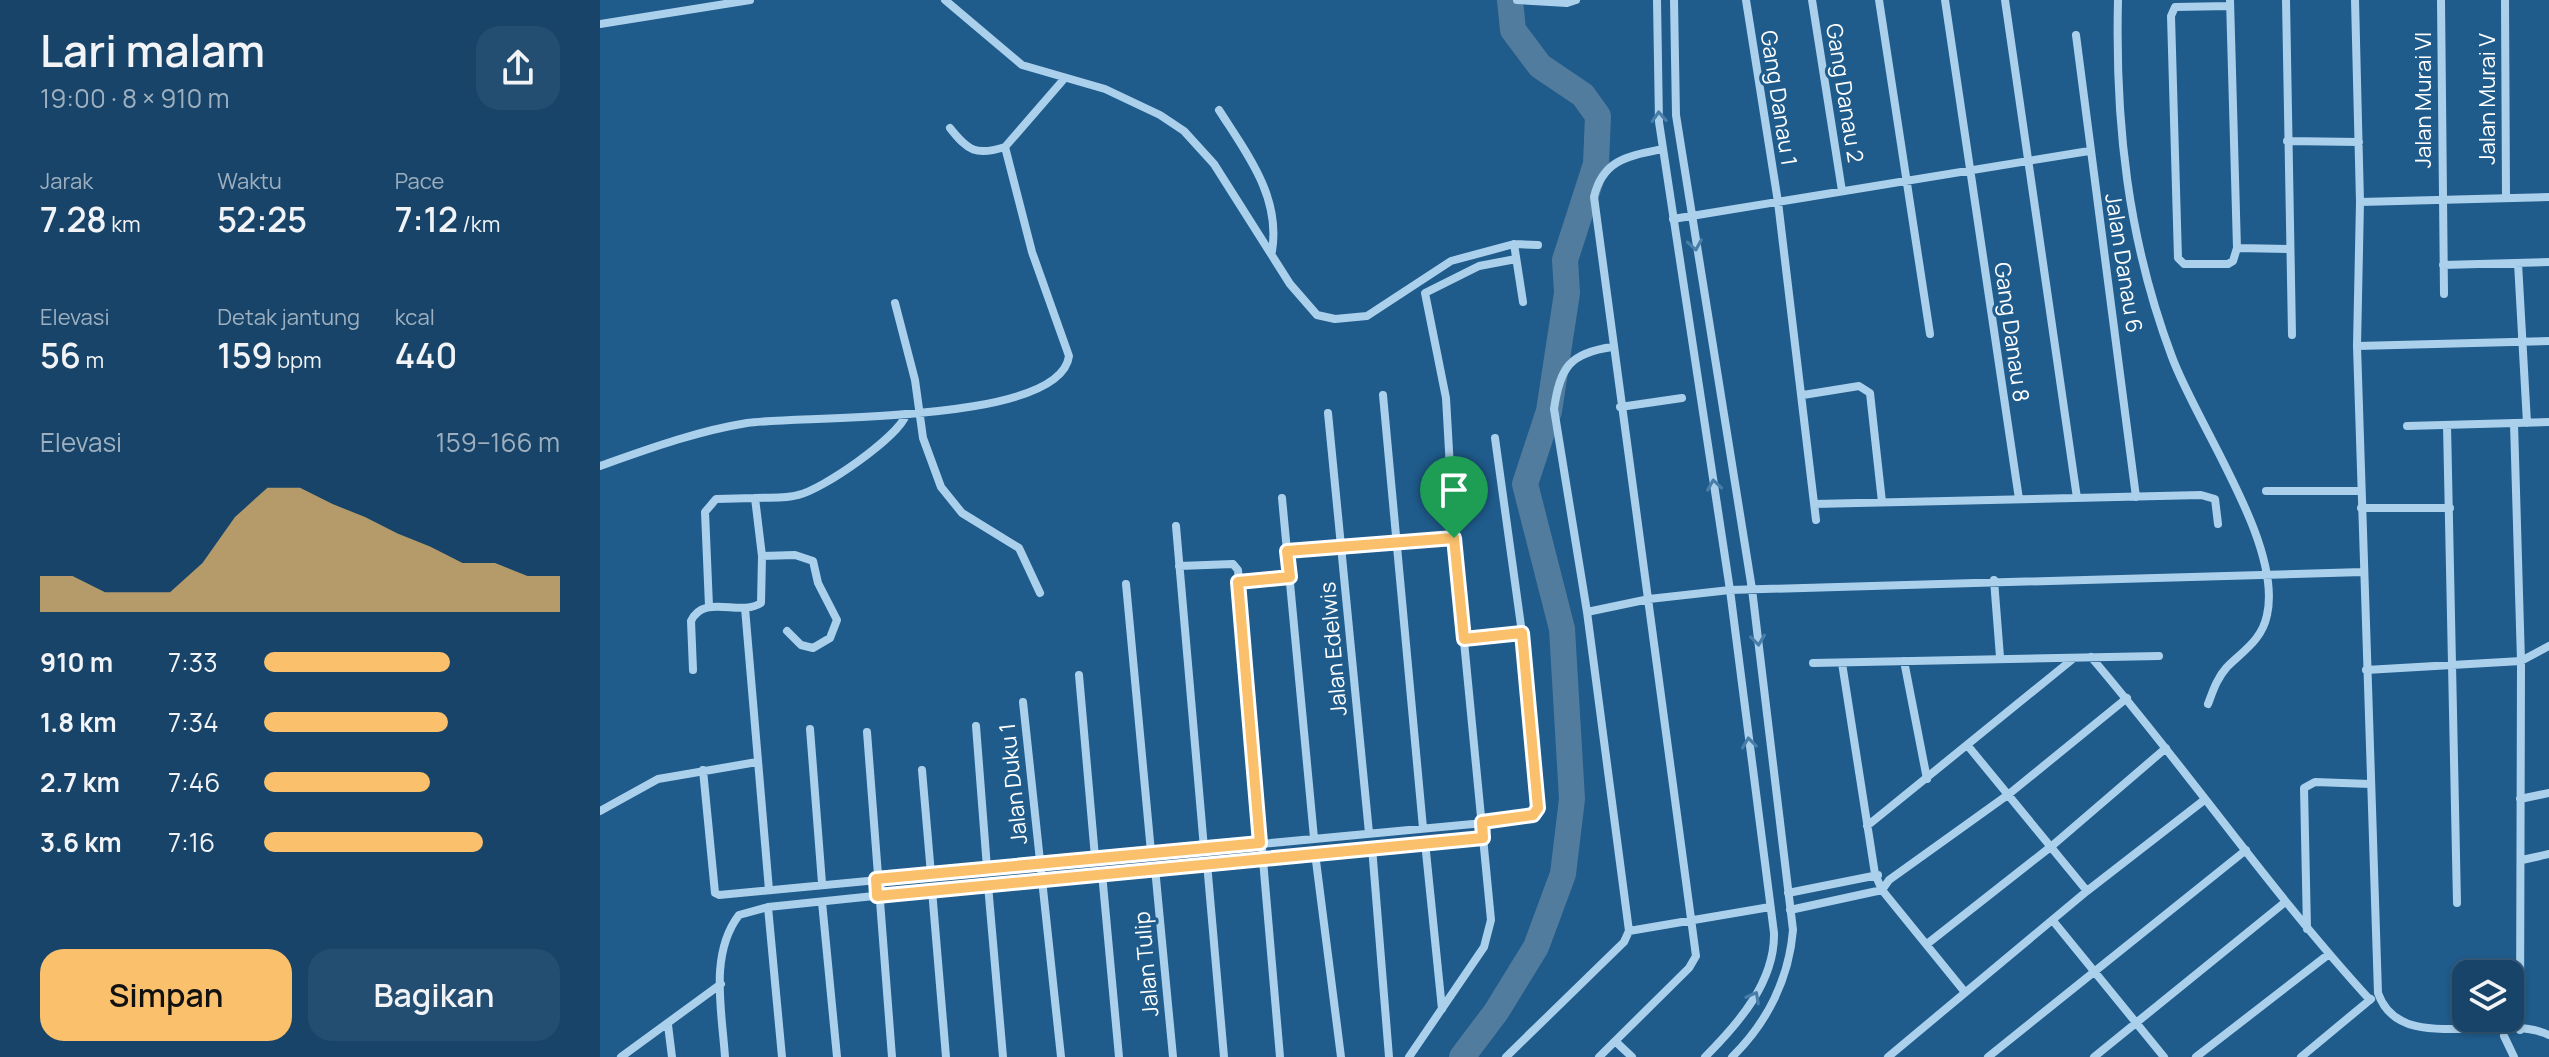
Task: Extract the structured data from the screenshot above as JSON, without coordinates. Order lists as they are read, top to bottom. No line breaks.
{"streets":{"street":["Gang Danau 2","Gang Danau 1","Jalan Murai V","Jalan Murai VI","Jalan Danau 6","Gang Danau 8","Jalan Edelwis","Jalan Duku 1","Jalan Tulip"]},"page":{"heading":["Lari malam","19:00 · 8 × 910 m"],"stats":[["Jarak","7.28 km"],["Waktu","52:25"],["Pace","7:12 /km"],["Elevasi","56 m"],["Detak jantung","159 bpm"],["kcal","440"]],"chart":["Elevasi","159–166 m"],"list":[{"name":"910 m","note":"7:33"},{"name":"1.8 km","note":"7:34"},{"name":"2.7 km","note":"7:46"},{"name":"3.6 km","note":"7:16"}],"buttons":["Simpan","Bagikan"]}}
